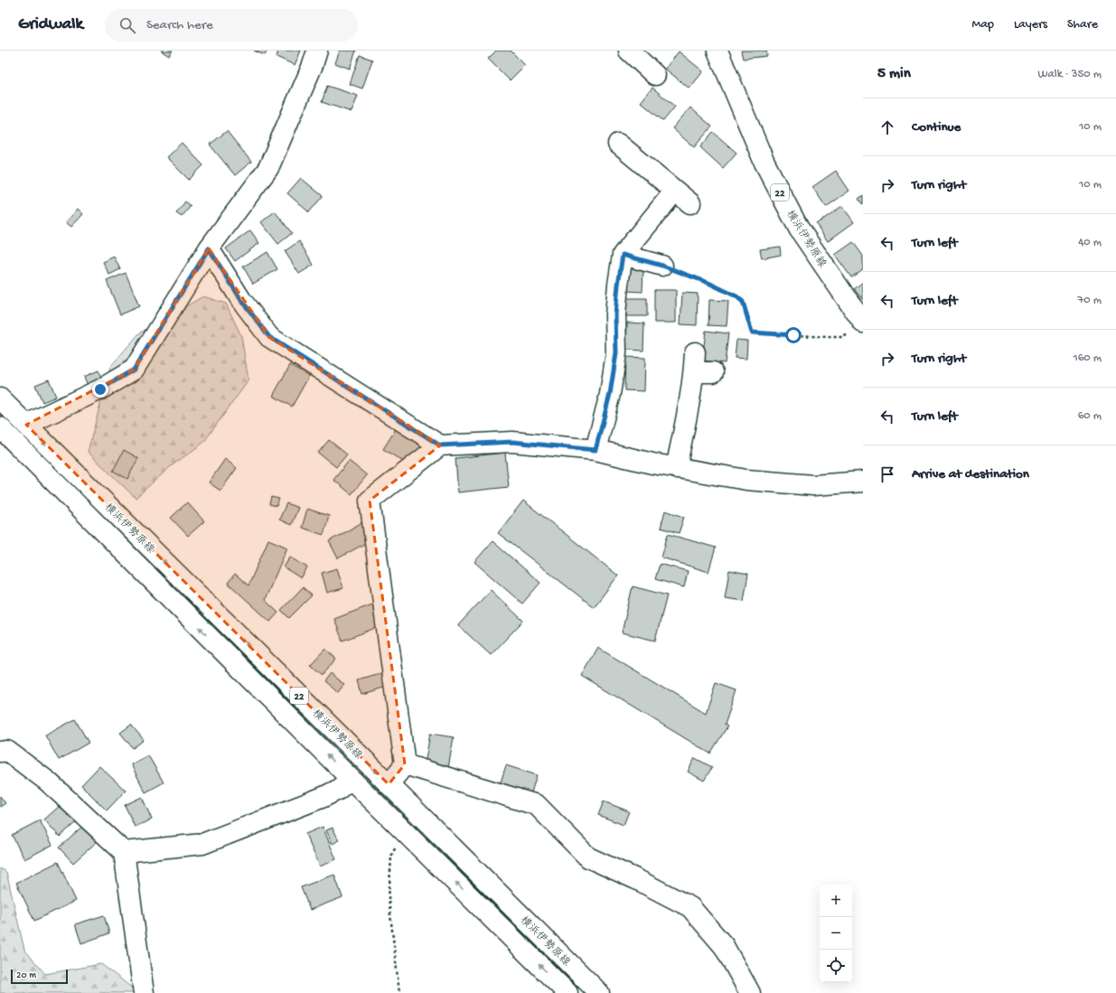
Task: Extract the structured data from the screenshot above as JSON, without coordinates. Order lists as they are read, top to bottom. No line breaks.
{"streets":{"street":["22","横浜伊勢原線"]},"scale_bar":"20 m","page":{"header":"Gridwalk","search":"Search here","nav":["Map","Layers","Share"],"heading":["5 min","Walk · 350 m"],"list":[["Continue","10 m"],["Turn right","10 m"],["Turn left","40 m"],["Turn left","70 m"],["Turn right","160 m"],["Turn left","60 m"],"Arrive at destination"],"map_buttons":["+","−"],"scale":"20 m"}}
